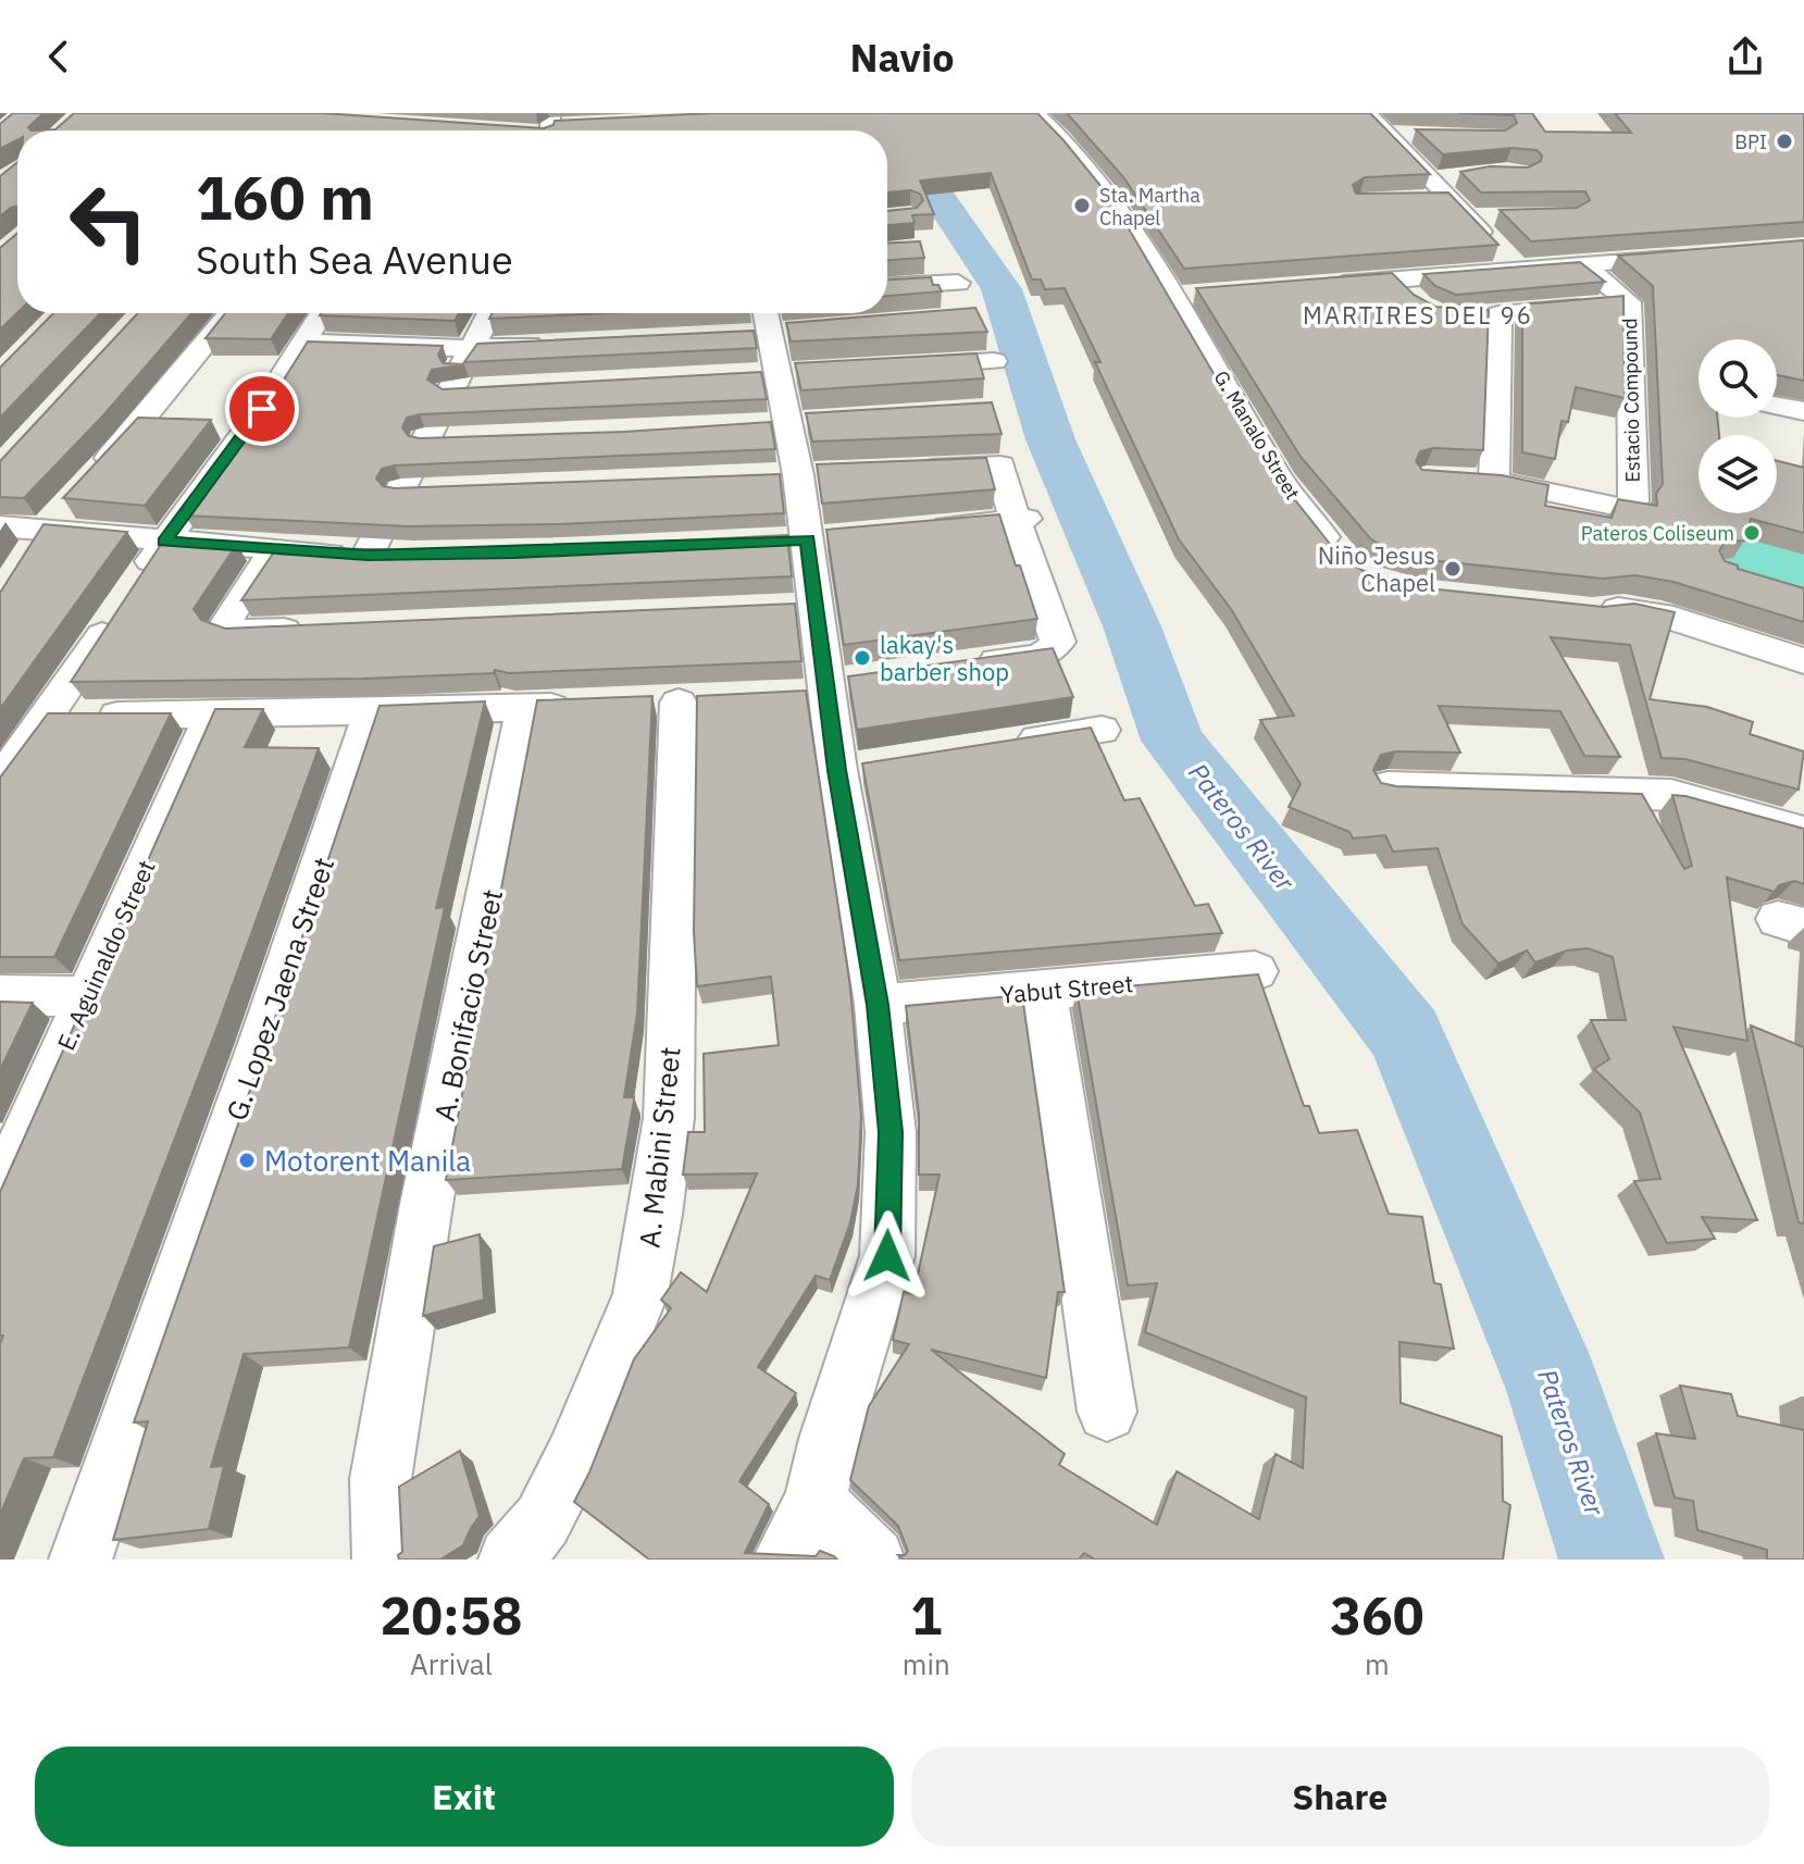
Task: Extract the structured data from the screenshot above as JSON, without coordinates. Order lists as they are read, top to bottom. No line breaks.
{"streets":{"street":["Estacio Compound","G. Manalo Street","E. Aguinaldo Street","G. Lopez Jaena Street","Yabut Street","A. Bonifacio Street","A. Mabini Street"]},"districts":["MARTIRES DEL 96"],"water":["Pateros River"],"places":["BPI","Sta. Martha Chapel","Pateros Coliseum","Niño Jesus Chapel","lakay's barber shop","Motorent Manila"],"page":{"header":"Navio","turn":["160 m","South Sea Avenue"],"eta":["20:58","Arrival","1","min","360","m"],"buttons":["Exit","Share"]}}
